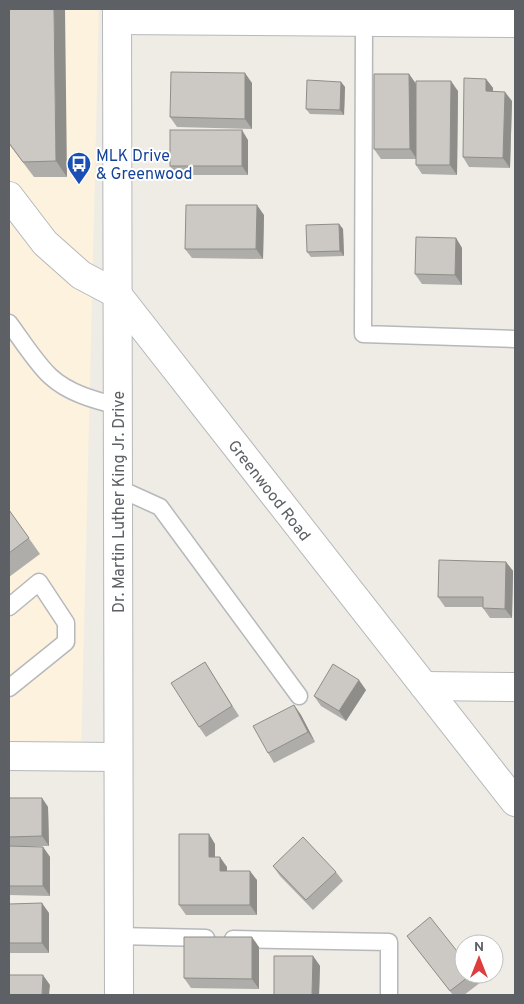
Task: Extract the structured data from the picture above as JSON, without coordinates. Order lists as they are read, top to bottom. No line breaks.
{"streets":{"street":["Greenwood Road","Dr. Martin Luther King Jr. Drive"]},"crossings":[["Greenwood Road","Dr. Martin Luther King Jr. Drive"]],"places":{"bus stop":["MLK Drive & Greenwood"]},"north":"top"}
